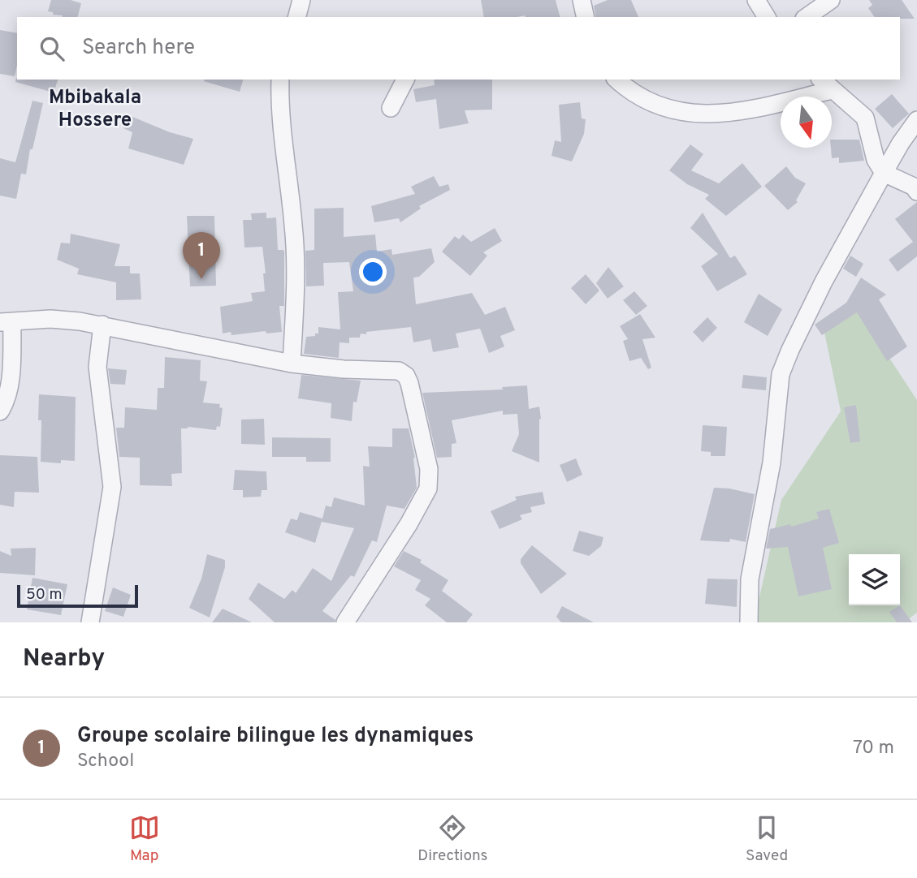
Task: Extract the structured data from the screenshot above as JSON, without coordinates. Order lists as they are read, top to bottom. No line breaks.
{"districts":["Mbibakala Hossere"],"scale_bar":"50 m","north":"bottom","page":{"search":"Search here","pins":"1","scale":"50 m","heading":"Nearby","list":[{"mark":"1","name":"Groupe scolaire bilingue les dynamiques","note":"School","value":"70 m"}],"nav":["Map","Directions","Saved"]}}
